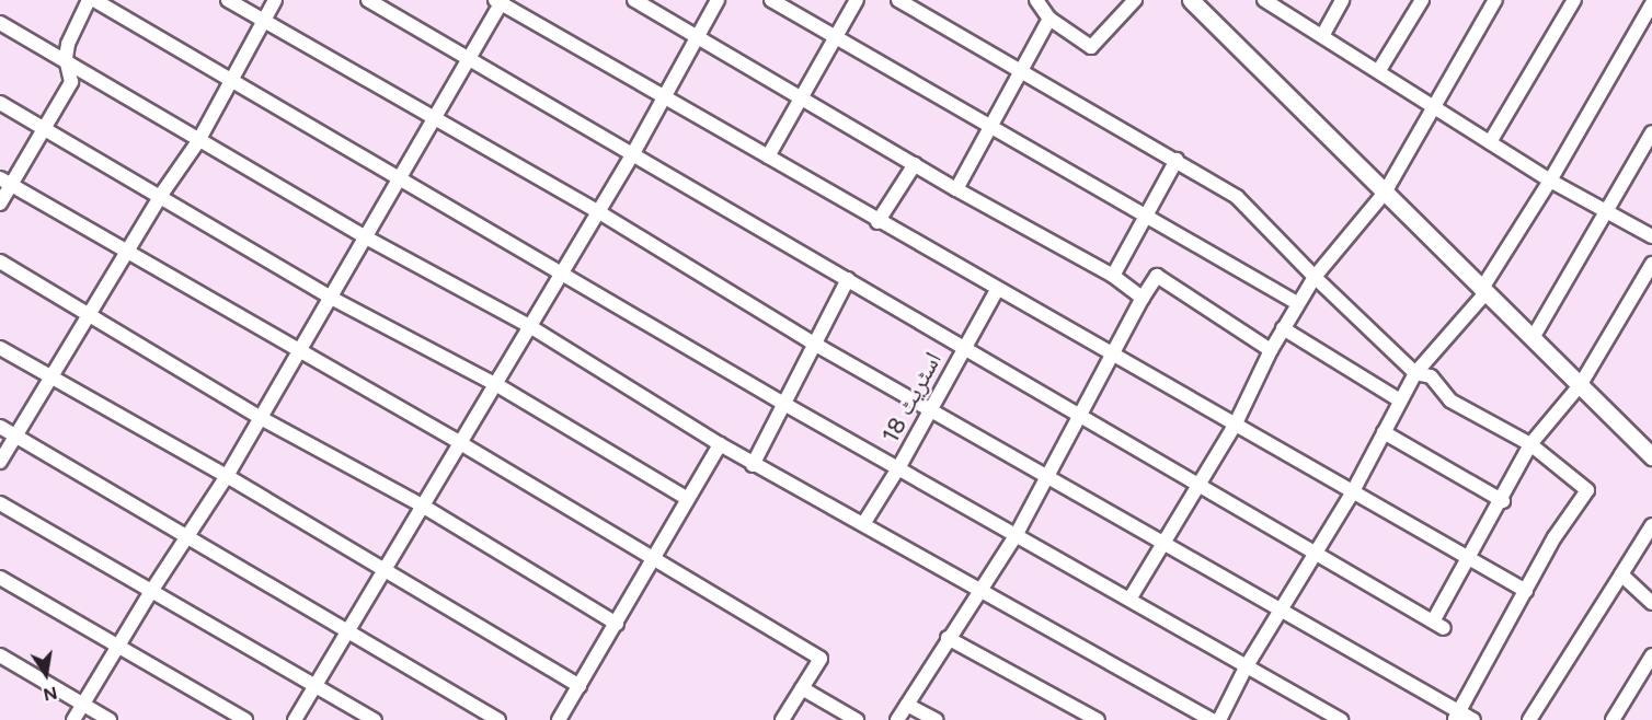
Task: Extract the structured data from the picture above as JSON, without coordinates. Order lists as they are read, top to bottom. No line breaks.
{"streets":{"street":["اسٹریٹ 18"]},"north":"bottom"}
